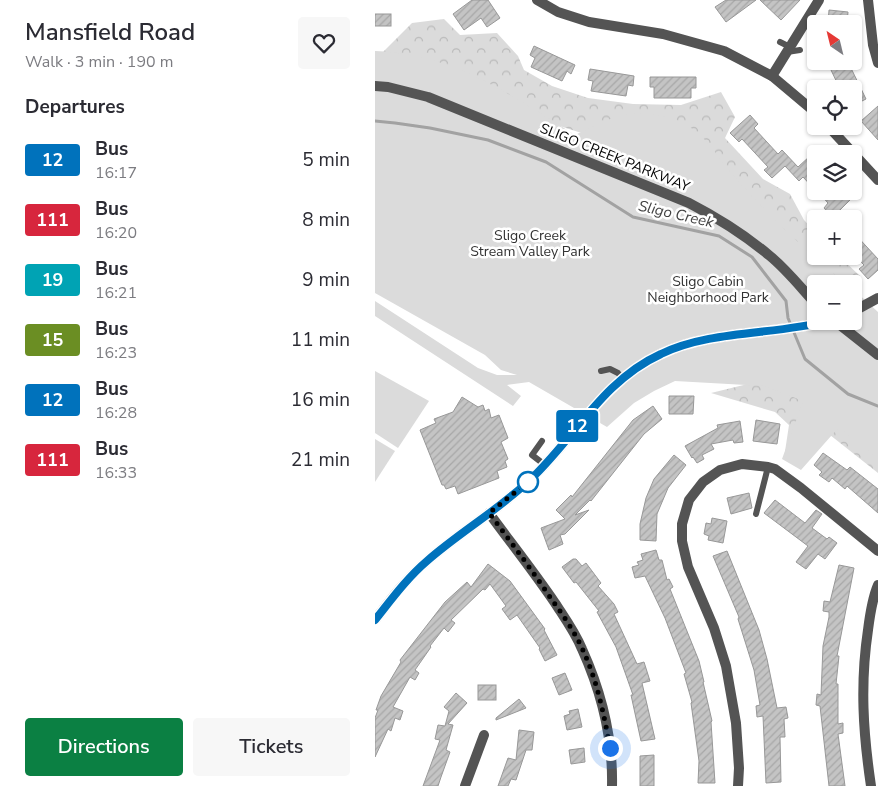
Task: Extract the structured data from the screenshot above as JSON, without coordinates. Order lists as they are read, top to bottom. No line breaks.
{"streets":{"street":["SLIGO CREEK PARKWAY"]},"water":["Sligo Creek"],"parks":["Sligo Creek Stream Valley Park","Sligo Cabin Neighborhood Park"],"lines":["bus line 12"],"north":"top left","page":{"heading":[["Mansfield Road","Walk · 3 min · 190 m"],"Departures"],"on_map":"12","map_buttons":["+","−"],"list":[{"mark":"12","name":"Bus","note":"16:17","value":"5 min"},{"mark":"111","name":"Bus","note":"16:20","value":"8 min"},{"mark":"19","name":"Bus","note":"16:21","value":"9 min"},{"mark":"15","name":"Bus","note":"16:23","value":"11 min"},{"mark":"12","name":"Bus","note":"16:28","value":"16 min"},{"mark":"111","name":"Bus","note":"16:33","value":"21 min"}],"buttons":["Directions","Tickets"]}}
